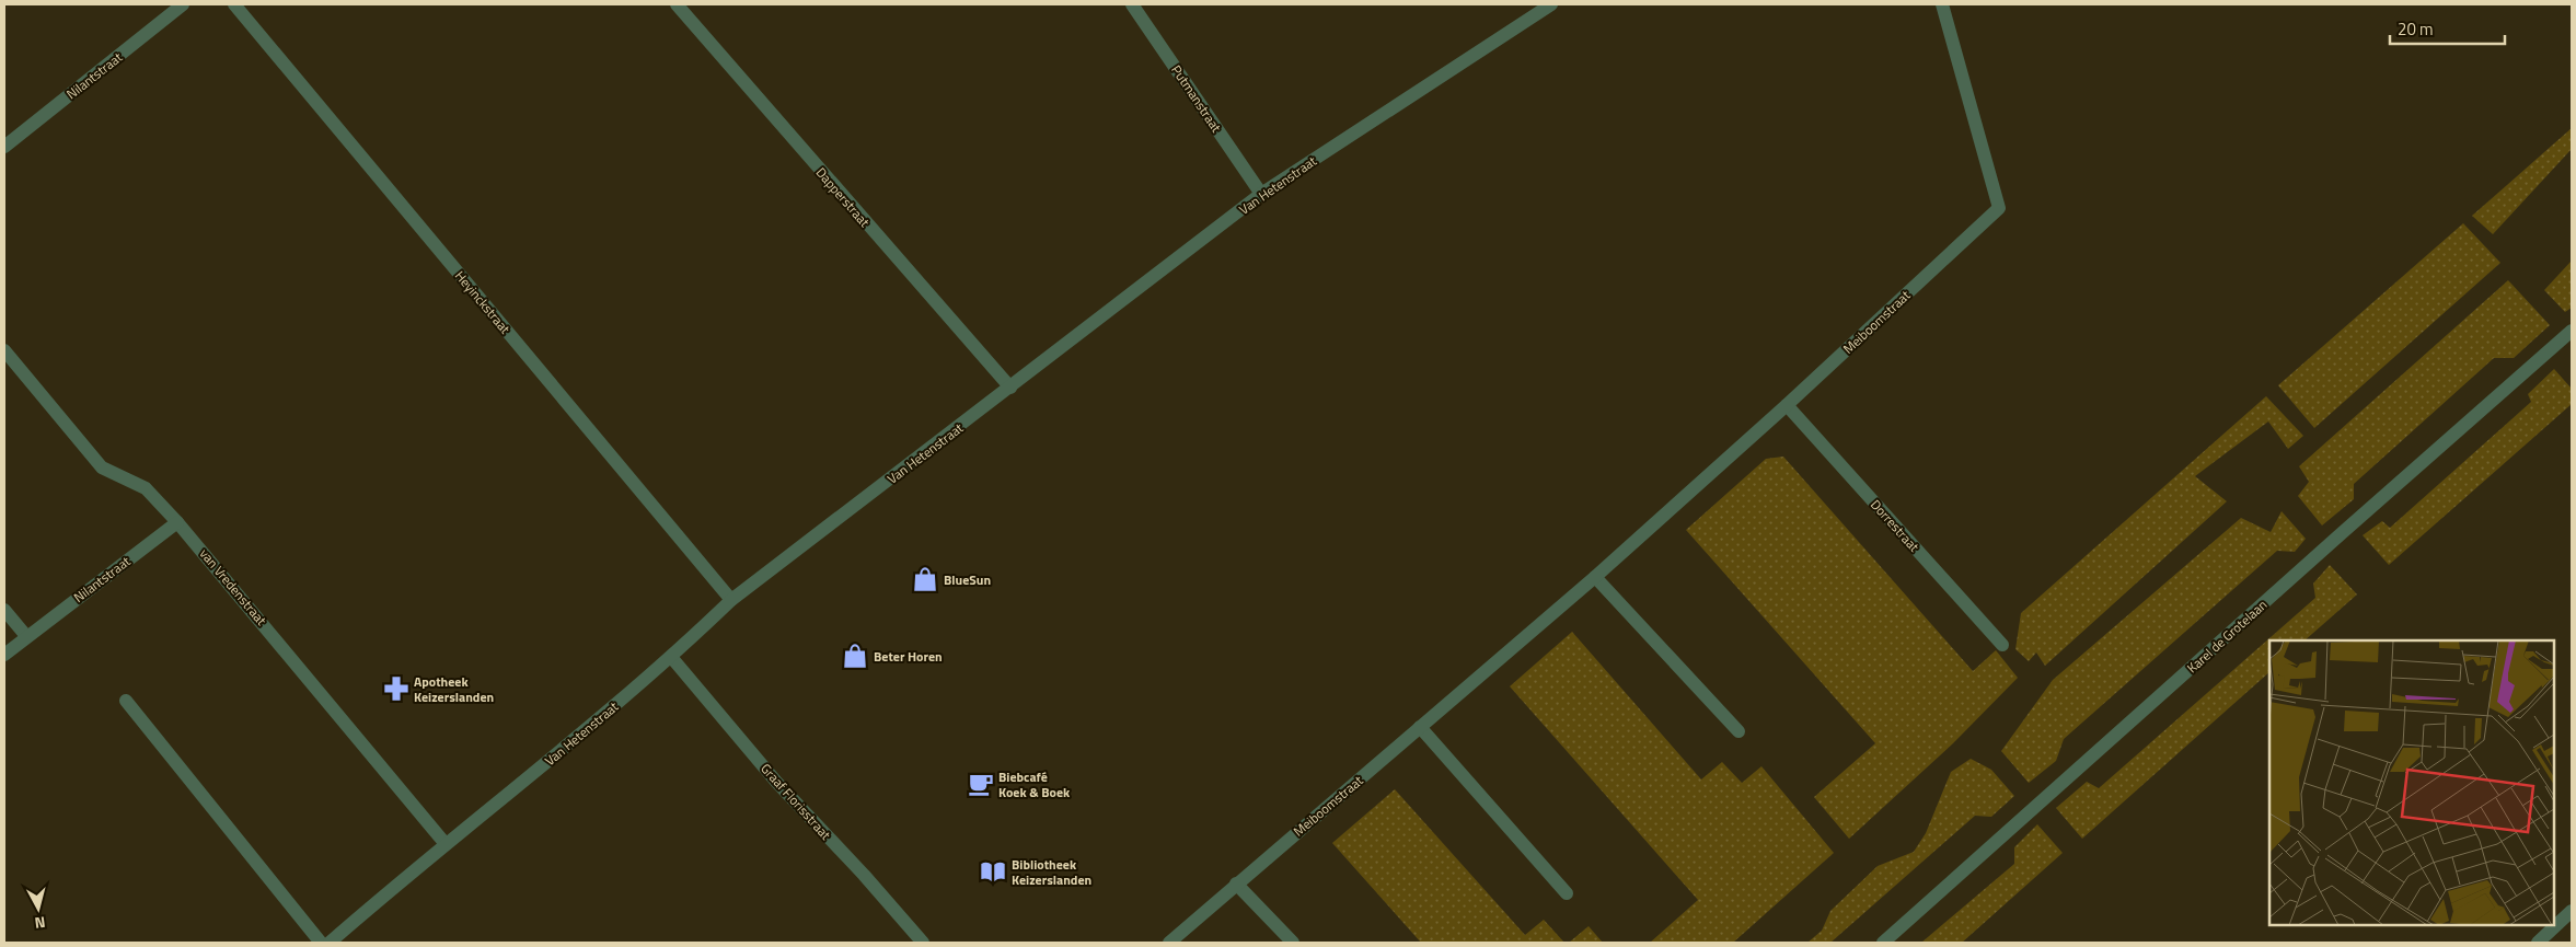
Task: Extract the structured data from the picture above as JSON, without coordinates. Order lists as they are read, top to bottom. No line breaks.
{"streets":{"street":["Nilantstraat","Putmanstraat","Van Hetenstraat","Dapperstraat","Heyinckstraat","Meiboomstraat","Dorrestraat","van Vredenstraat","Karel de Grotelaan","Graaf Florisstraat"]},"crossings":[["Nilantstraat","van Vredenstraat"],["Putmanstraat","Van Hetenstraat"],["Van Hetenstraat","Dapperstraat"],["Van Hetenstraat","Heyinckstraat"],["Van Hetenstraat","van Vredenstraat"],["Van Hetenstraat","Graaf Florisstraat"],["Meiboomstraat","Dorrestraat"]],"places":{"shop":["BlueSun","Beter Horen"],"pharmacy":["Apotheek Keizerslanden"],"cafe":["Biebcafé Koek & Boek"],"library":["Bibliotheek Keizerslanden"]},"scale_bar":"20 m","north":"bottom"}
